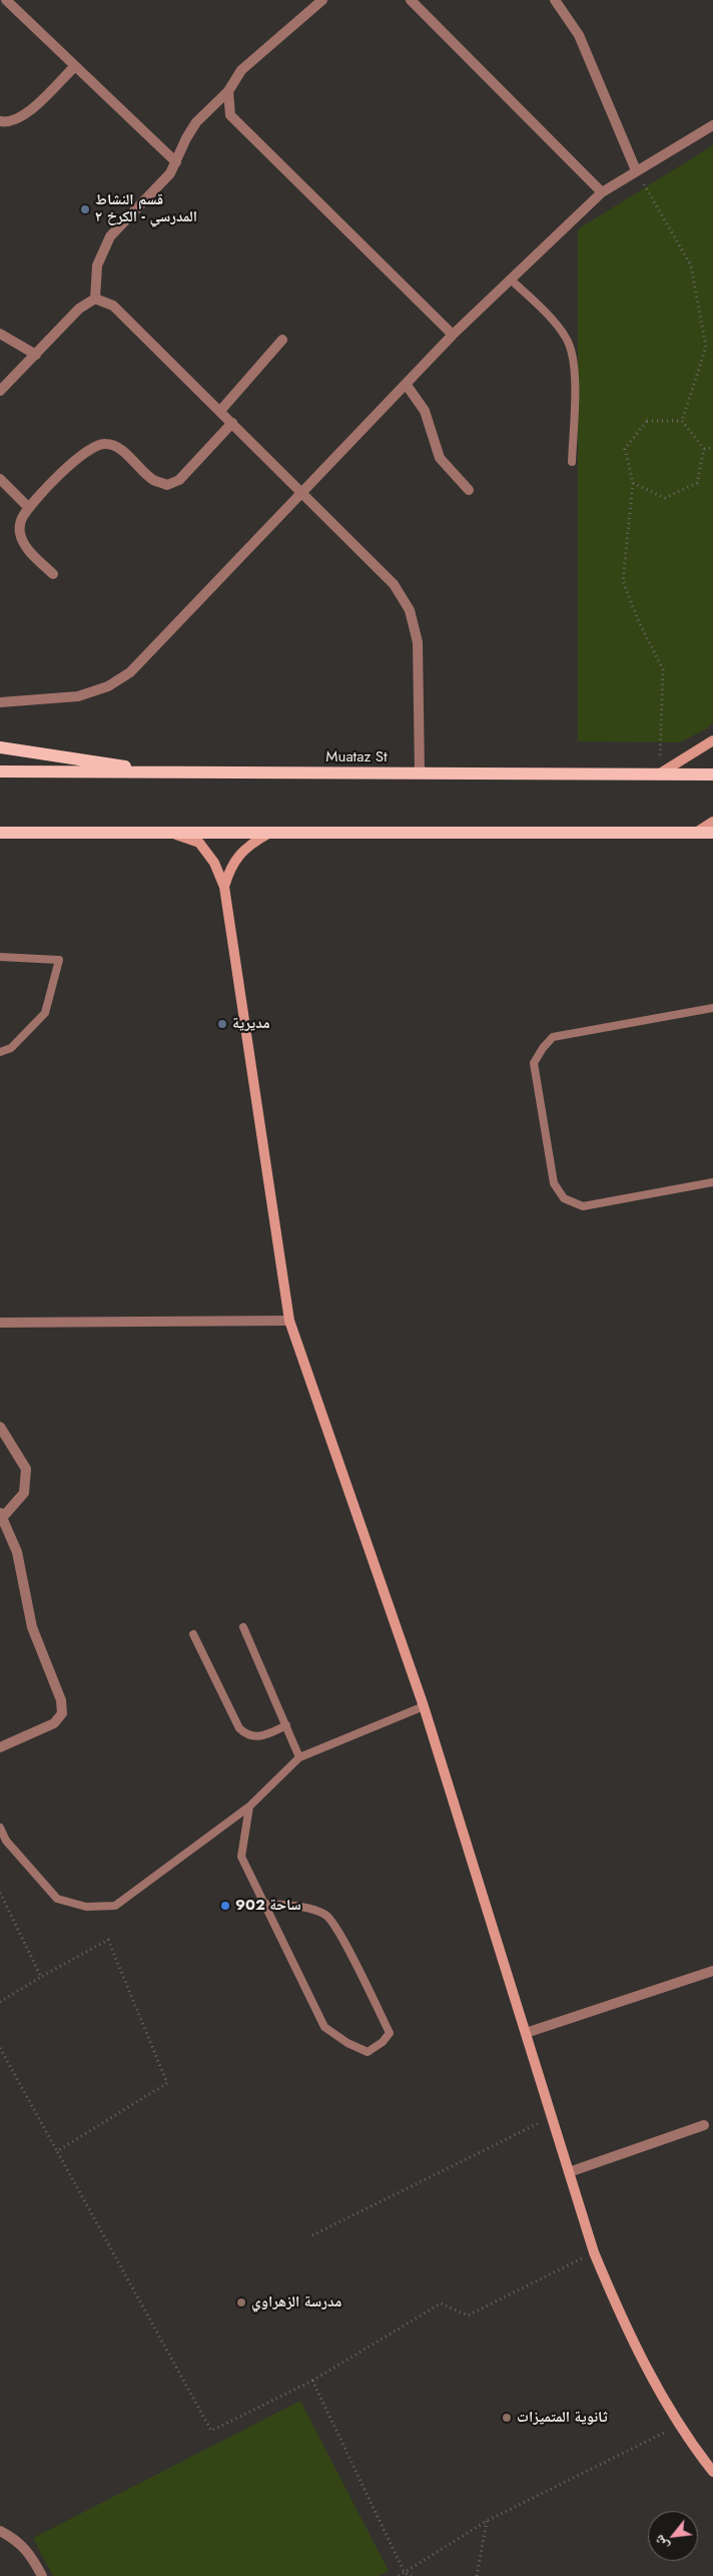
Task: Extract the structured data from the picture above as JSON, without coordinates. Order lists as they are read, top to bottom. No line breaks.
{"streets":{"main road":["Muataz St"]},"places":["قسم النشاط المدرسي - الكرخ ٢","مديرية","ساحة 902","مدرسة الزهراوي","ثانوية المتميزات"],"north":"bottom left"}
